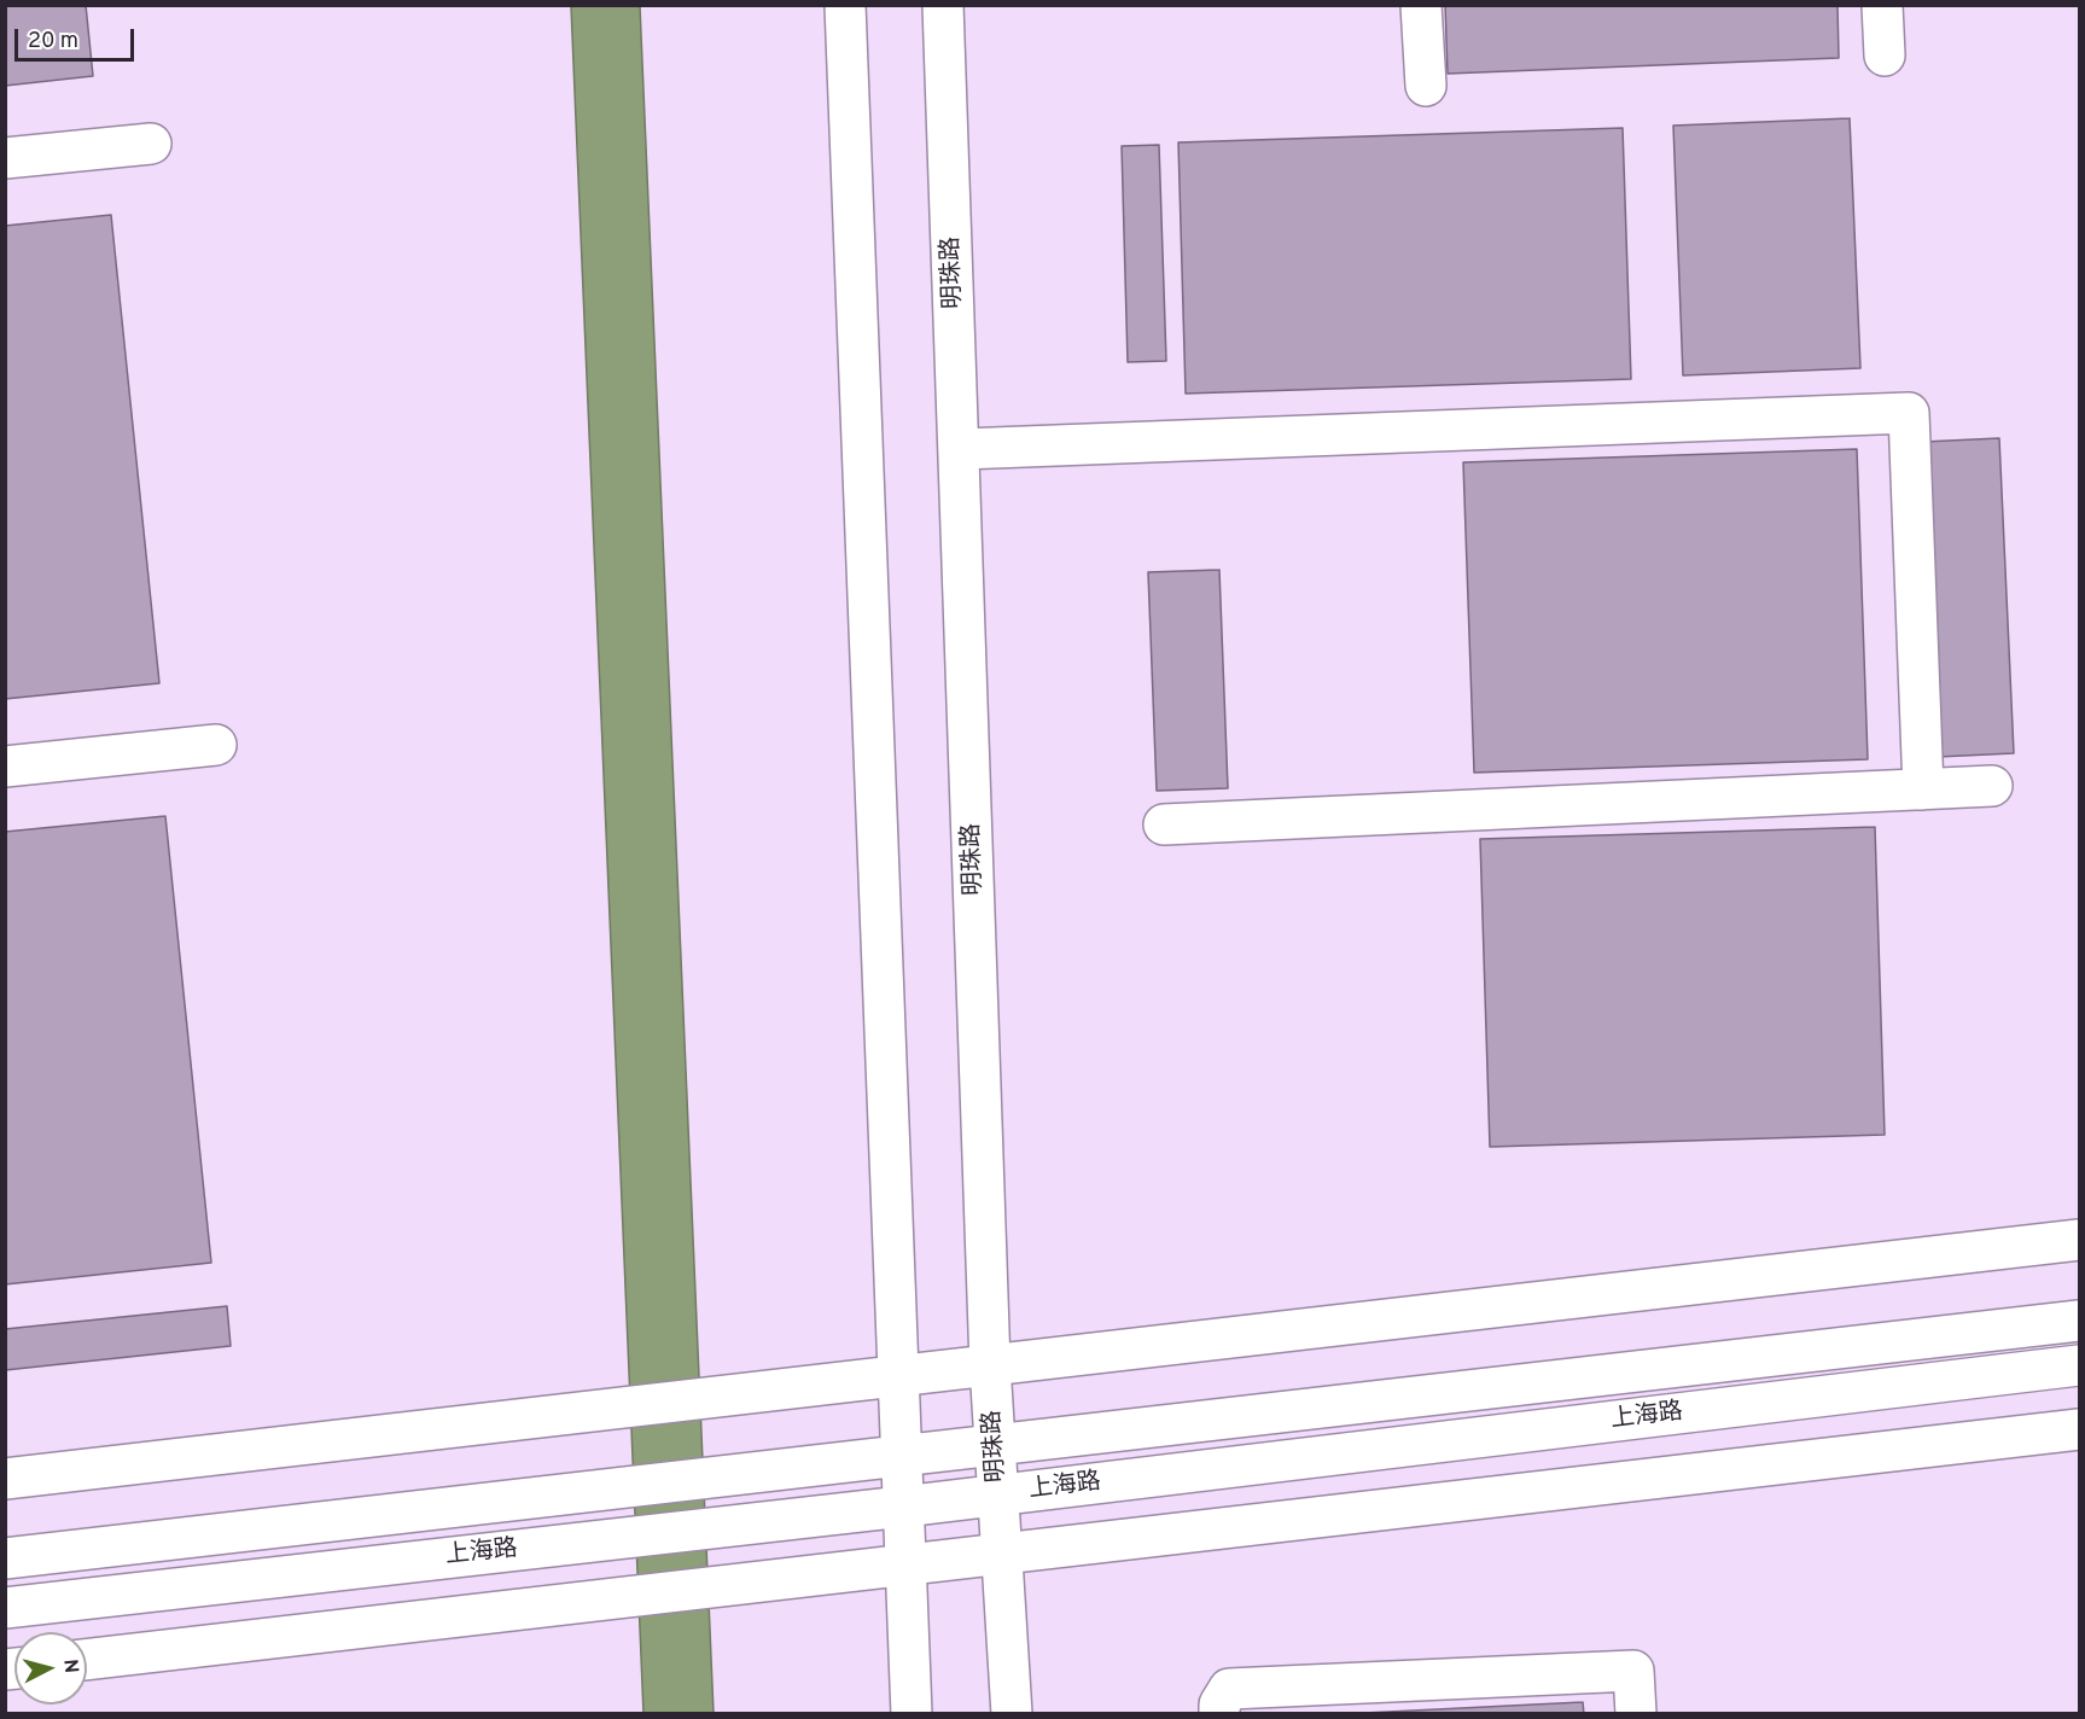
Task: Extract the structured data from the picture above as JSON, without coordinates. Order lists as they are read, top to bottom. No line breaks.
{"streets":{"main road":["明珠路","上海路"]},"crossings":[["明珠路","上海路"]],"scale_bar":"20 m","north":"right"}
